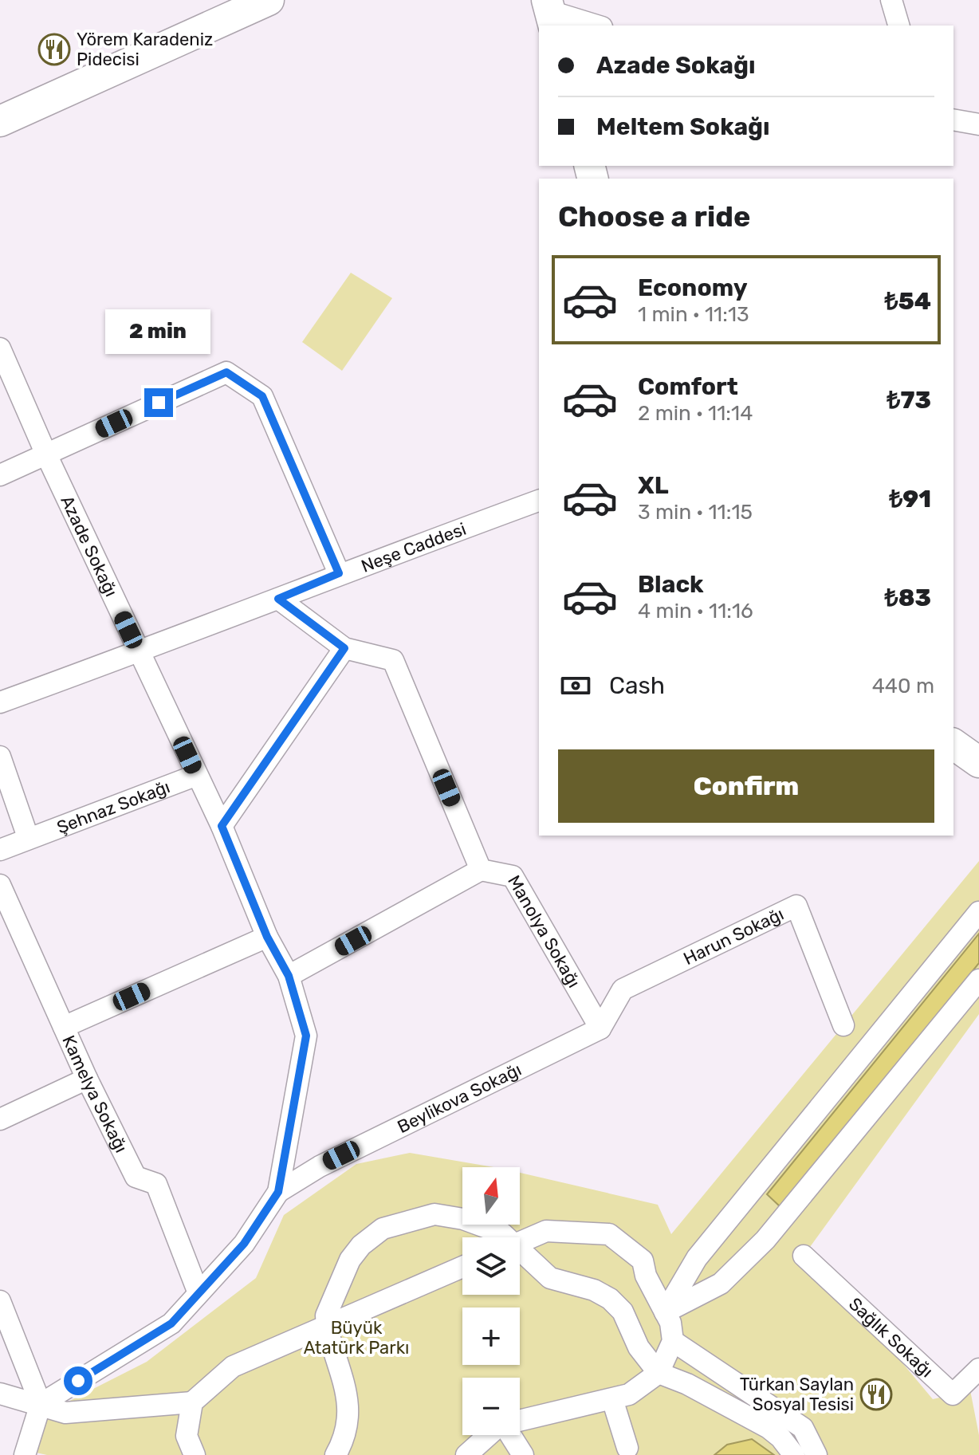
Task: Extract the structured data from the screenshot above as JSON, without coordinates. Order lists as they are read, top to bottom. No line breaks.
{"streets":{"street":["Azade Sokağı","Neşe Caddesi","Şehnaz Sokağı","Manolya Sokağı","Harun Sokağı","Kamelya Sokağı","Beylikova Sokağı","Sağlık Sokağı"]},"crossings":[["Azade Sokağı","Neşe Caddesi"],["Azade Sokağı","Şehnaz Sokağı"],["Azade Sokağı","Kamelya Sokağı"],["Azade Sokağı","Beylikova Sokağı"],["Neşe Caddesi","Manolya Sokağı"],["Manolya Sokağı","Harun Sokağı"],["Manolya Sokağı","Beylikova Sokağı"],["Harun Sokağı","Beylikova Sokağı"]],"parks":["Büyük Atatürk Parkı"],"places":{"restaurant":["Yörem Karadeniz Pidecisi","Türkan Saylan Sosyal Tesisi"]},"north":"top","page":{"banner":["Azade Sokağı","Meltem Sokağı"],"heading":"Choose a ride","list":[{"name":"Economy","note":"1 min · 11:13","value":"₺54"},{"name":"Comfort","note":"2 min · 11:14","value":"₺73"},{"name":"XL","note":"3 min · 11:15","value":"₺91"},{"name":"Black","note":"4 min · 11:16","value":"₺83"}],"bubble":"2 min","pay":["Cash","440 m"],"buttons":"Confirm","map_buttons":["+","−"]}}
